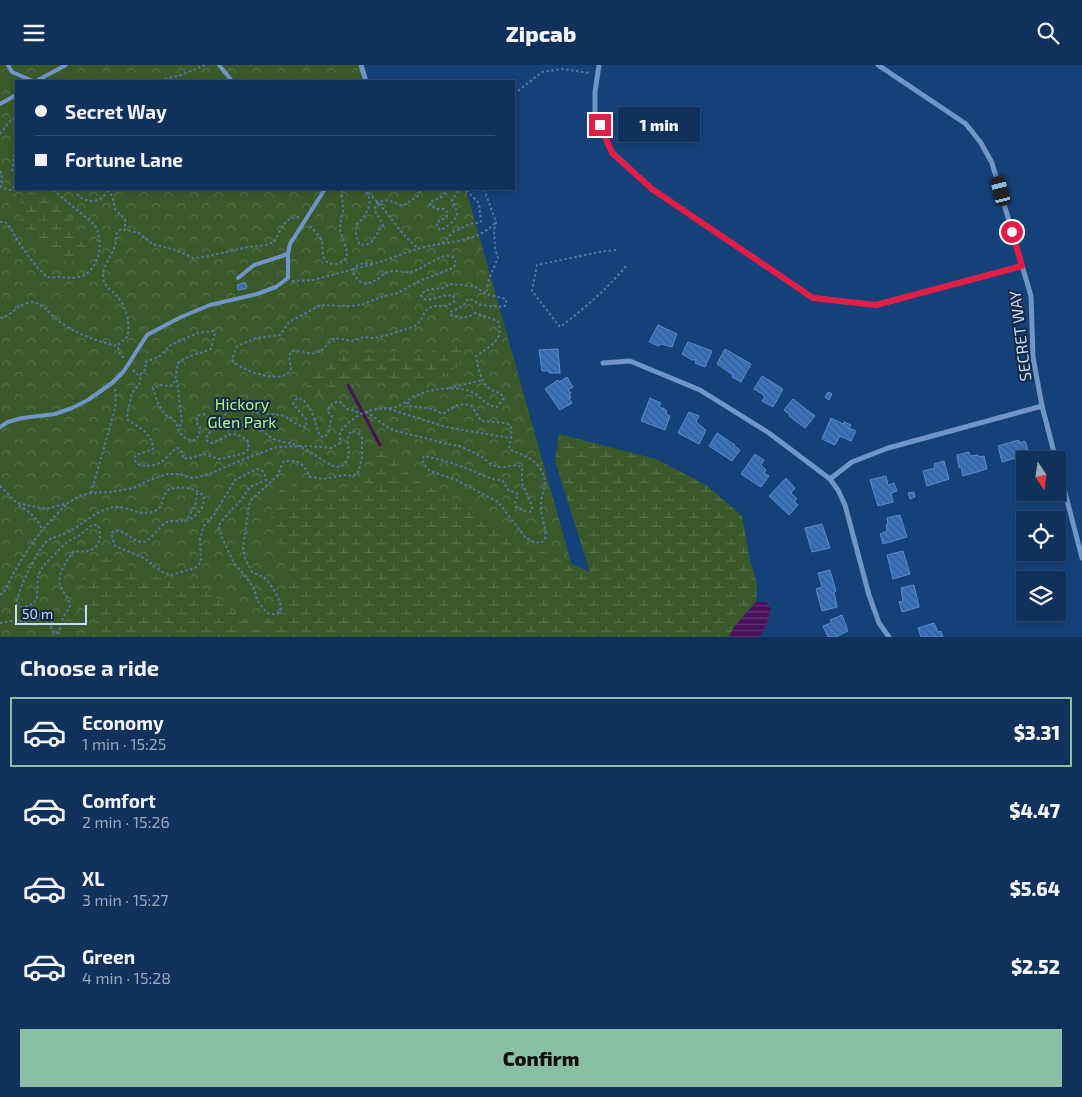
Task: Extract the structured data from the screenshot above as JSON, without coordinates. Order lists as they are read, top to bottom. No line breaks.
{"streets":{"street":["SECRET WAY"]},"parks":["Hickory Glen Park"],"scale_bar":"50 m","north":"bottom","page":{"header":"Zipcab","banner":["Secret Way","Fortune Lane"],"bubble":"1 min","scale":"50 m","heading":"Choose a ride","list":[{"name":"Economy","note":"1 min · 15:25","value":"$3.31"},{"name":"Comfort","note":"2 min · 15:26","value":"$4.47"},{"name":"XL","note":"3 min · 15:27","value":"$5.64"},{"name":"Green","note":"4 min · 15:28","value":"$2.52"}],"buttons":"Confirm"}}
